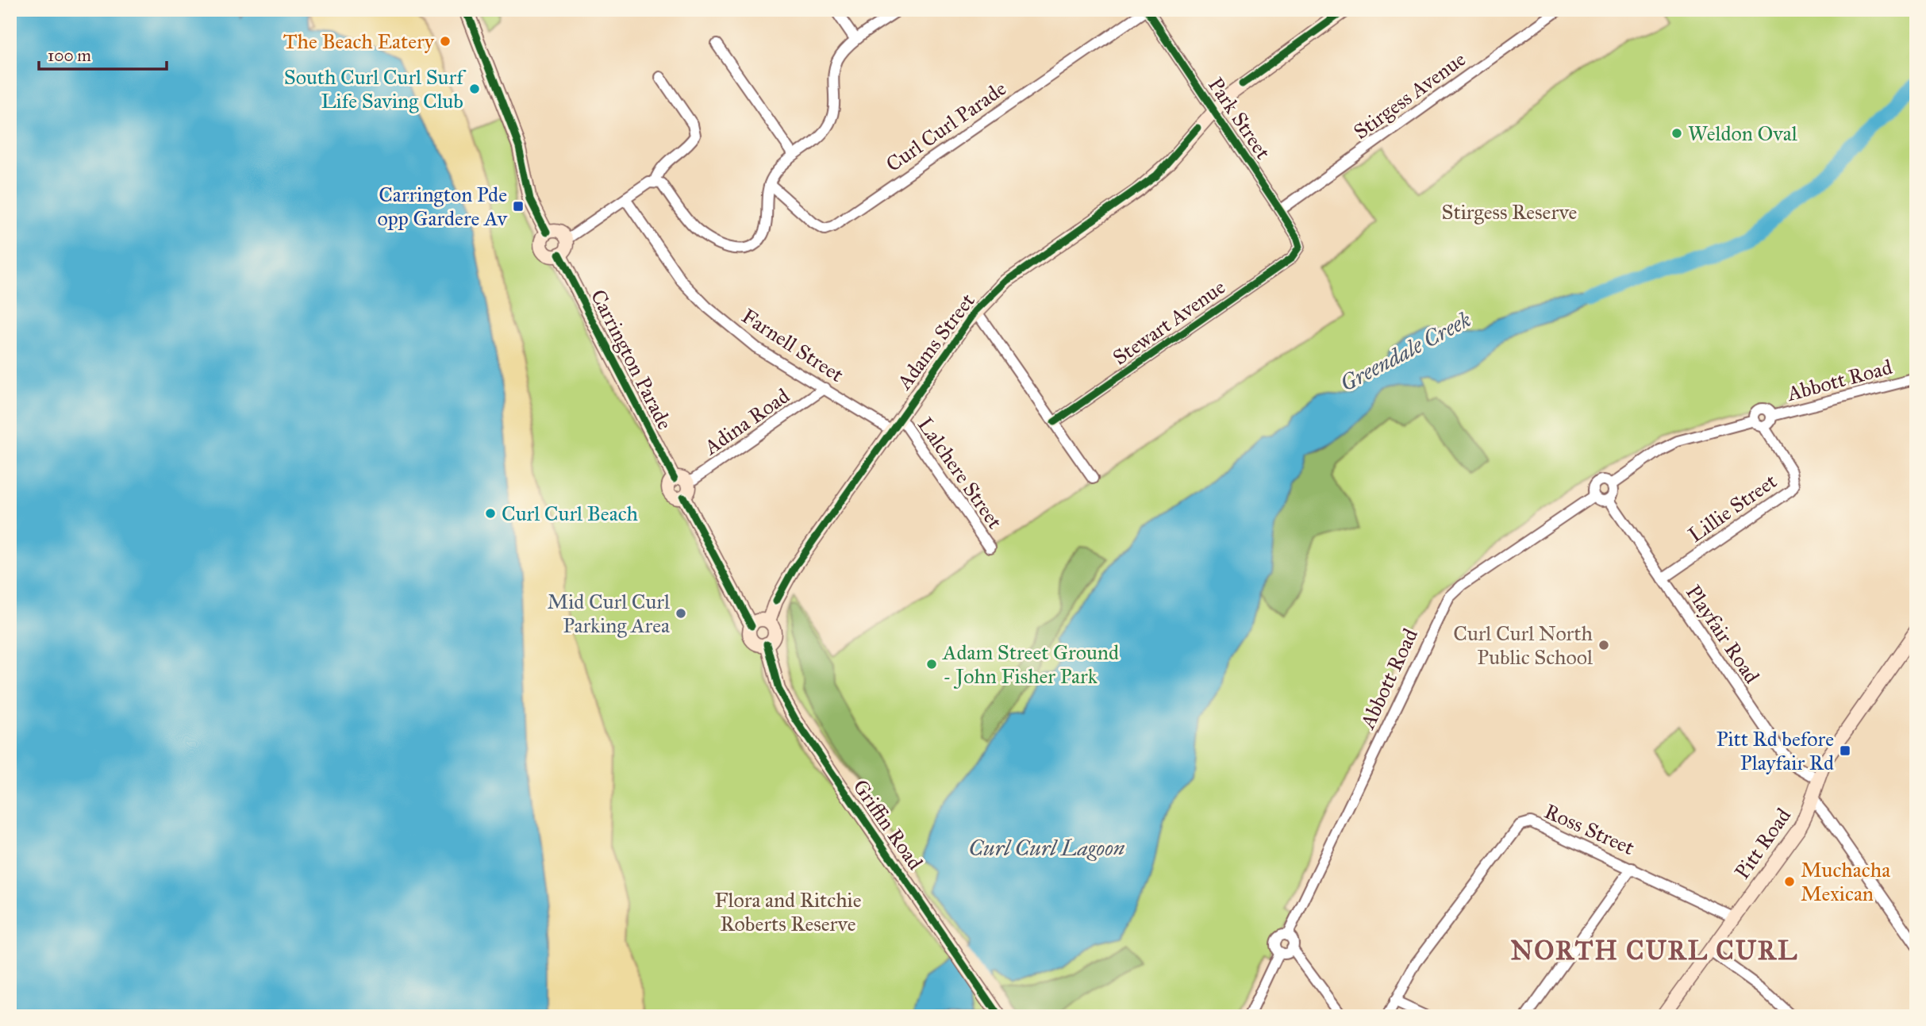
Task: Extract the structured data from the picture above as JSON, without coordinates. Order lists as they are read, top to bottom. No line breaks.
{"streets":{"main road":["Adams Street","Carrington Parade","Griffin Road","Pitt Road"],"street":["Stirgess Avenue","Park Street","Curl Curl Parade","Stewart Avenue","Farnell Street","Abbott Road","Adina Road","Lalchere Street","Lillie Street","Playfair Road","Ross Street"]},"crossings":[["Stirgess Avenue","Park Street"],["Park Street","Curl Curl Parade"],["Park Street","Stewart Avenue"],["Park Street","Adams Street"],["Adams Street","Farnell Street"],["Adams Street","Lalchere Street"],["Adams Street","Griffin Road"],["Farnell Street","Adina Road"],["Carrington Parade","Adina Road"],["Abbott Road","Lillie Street"],["Abbott Road","Playfair Road"],["Lillie Street","Playfair Road"],["Playfair Road","Pitt Road"],["Ross Street","Pitt Road"]],"districts":["NORTH CURL CURL"],"water":["Greendale Creek","Curl Curl Lagoon"],"parks":["Stirgess Reserve","Flora and Ritchie Roberts Reserve"],"places":{"other":["The Beach Eatery","South Curl Curl Surf Life Saving Club","Weldon Oval","Curl Curl Beach","Mid Curl Curl Parking Area","Curl Curl North Public School","Adam Street Ground - John Fisher Park","Muchacha Mexican"],"transit":["Carrington Pde opp Gardere Av","Pitt Rd before Playfair Rd"]},"scale_bar":"100 m"}
